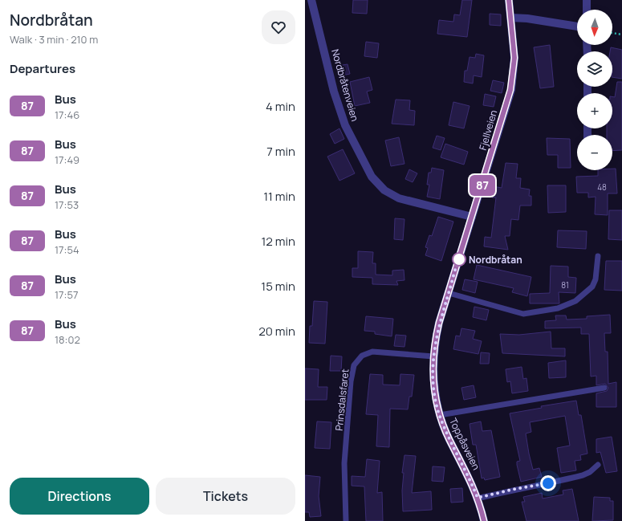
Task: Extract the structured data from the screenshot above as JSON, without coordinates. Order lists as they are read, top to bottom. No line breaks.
{"streets":{"street":["Nordbråtenveien","Fjellveien","Toppåsveien"],"lane":["Prinsdalsfaret"]},"crossings":[["Nordbråtenveien","Fjellveien"],["Fjellveien","Toppåsveien"],["Prinsdalsfaret","Toppåsveien"]],"places":["Nordbråtan"],"lines":["bus line 87"],"house_numbers":["48","81"],"north":"bottom","page":{"heading":[["Nordbråtan","Walk · 3 min · 210 m"],"Departures"],"on_map":"87","map_buttons":["+","−"],"list":[{"mark":"87","name":"Bus","note":"17:46","value":"4 min"},{"mark":"87","name":"Bus","note":"17:49","value":"7 min"},{"mark":"87","name":"Bus","note":"17:53","value":"11 min"},{"mark":"87","name":"Bus","note":"17:54","value":"12 min"},{"mark":"87","name":"Bus","note":"17:57","value":"15 min"},{"mark":"87","name":"Bus","note":"18:02","value":"20 min"}],"buttons":["Directions","Tickets"]}}
